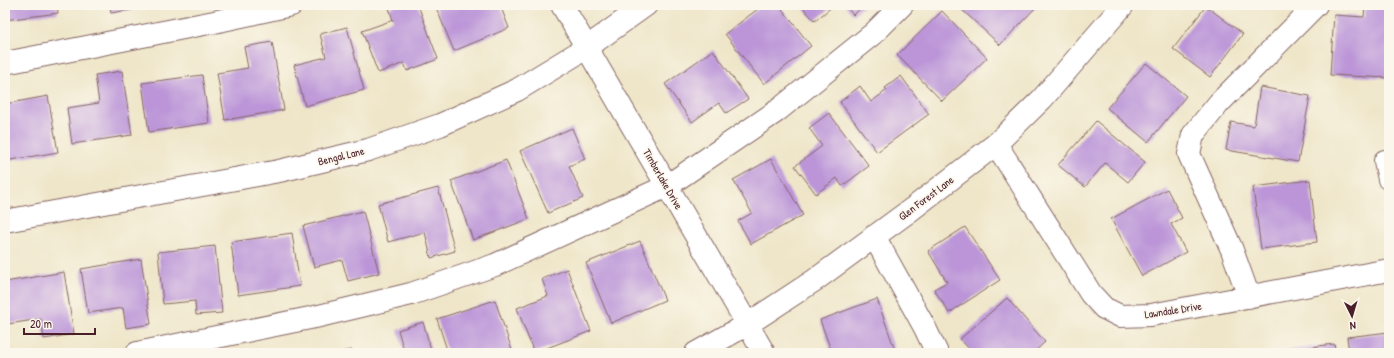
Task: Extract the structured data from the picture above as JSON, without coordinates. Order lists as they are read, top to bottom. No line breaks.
{"streets":{"street":["Bengal Lane","Timberlake Drive","Glen Forest Lane","Lawndale Drive"]},"crossings":[["Bengal Lane","Timberlake Drive"],["Timberlake Drive","Glen Forest Lane"],["Glen Forest Lane","Lawndale Drive"]],"scale_bar":"20 m","north":"bottom"}
